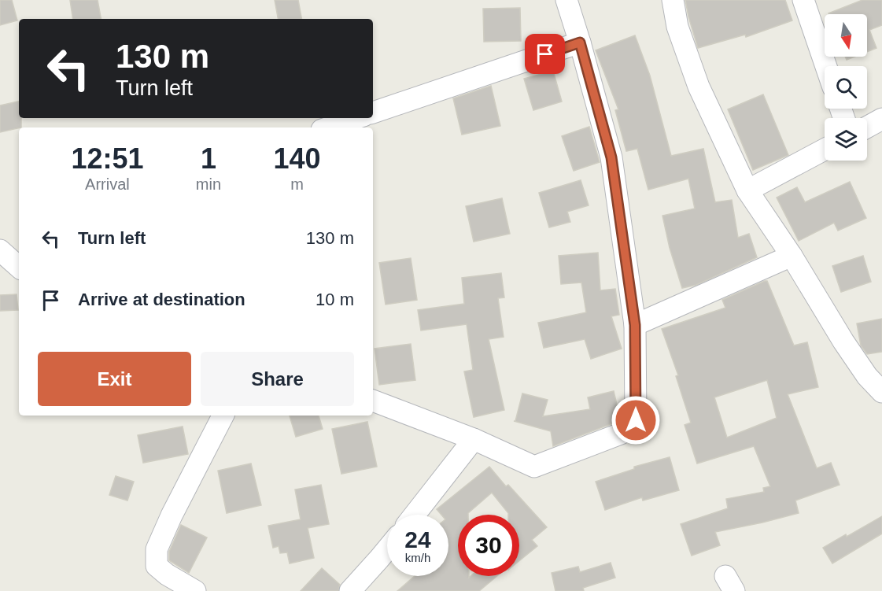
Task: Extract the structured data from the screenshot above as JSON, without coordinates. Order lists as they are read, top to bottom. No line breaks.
{"north":"bottom","page":{"turn":["130 m","Turn left"],"eta":["12:51","Arrival","1","min","140","m"],"list":[{"name":"Turn left","value":"130 m"},{"name":"Arrive at destination","value":"10 m"}],"buttons":["Exit","Share"],"speed":"24 km/h","limit":"30"}}
